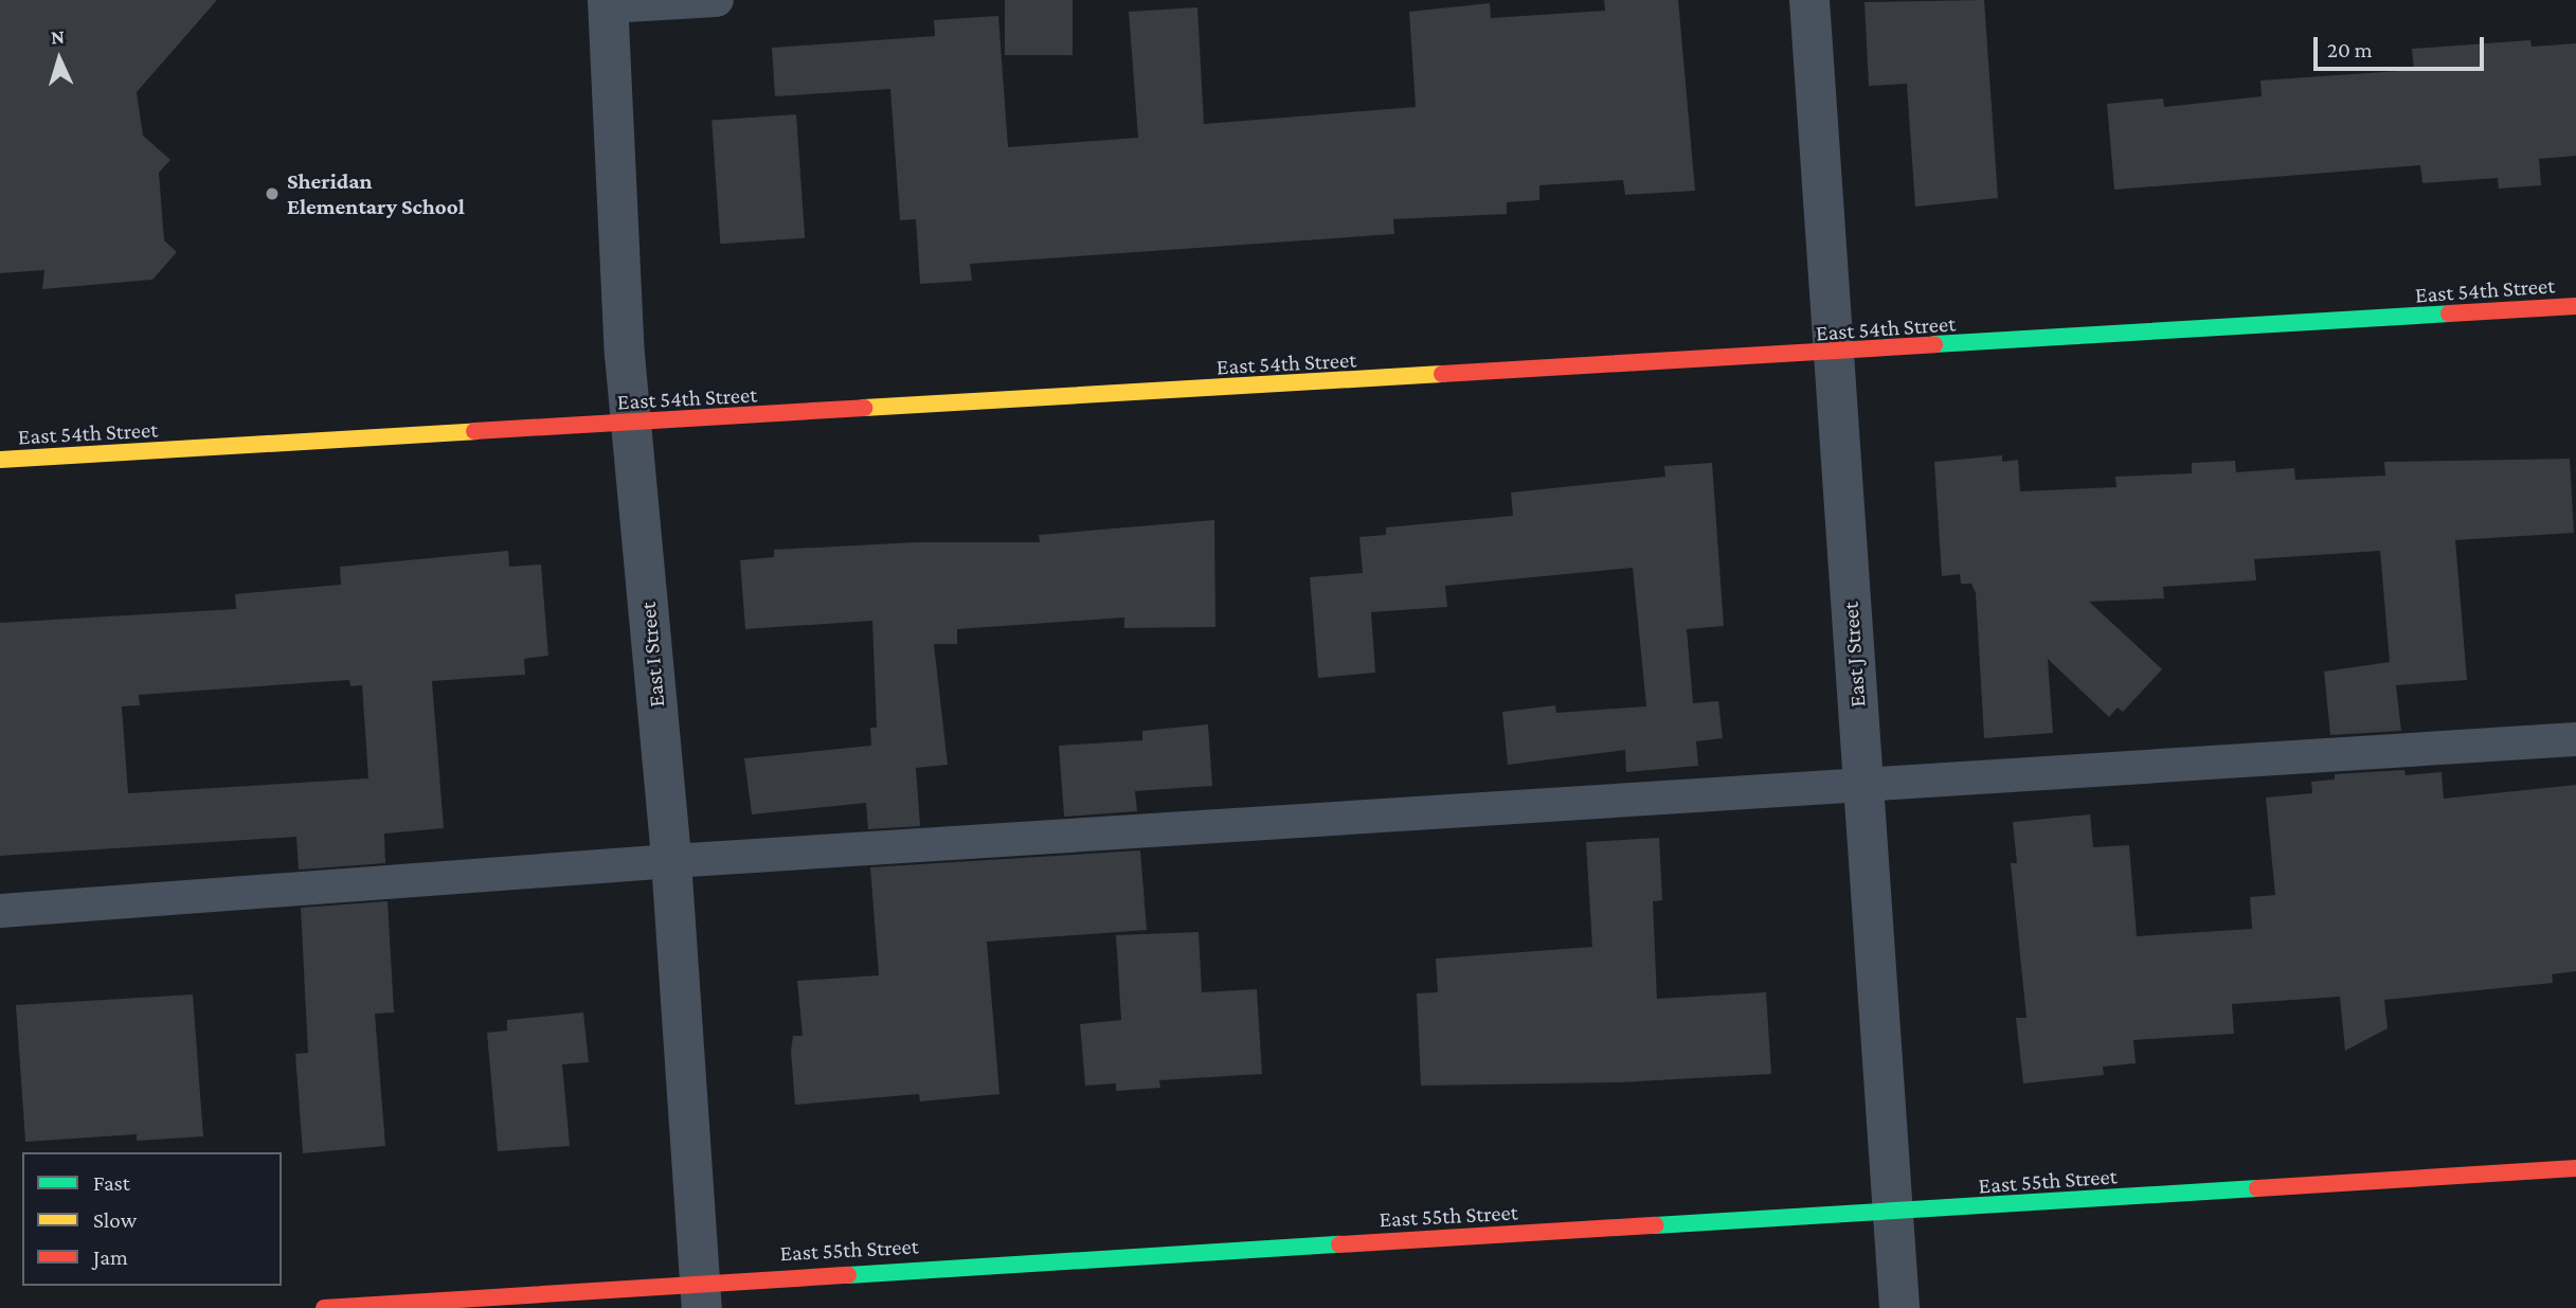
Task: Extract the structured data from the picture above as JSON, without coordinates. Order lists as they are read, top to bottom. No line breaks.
{"streets":{"street":["East 54th Street","East I Street","East J Street","East 55th Street"]},"crossings":[["East 54th Street","East I Street"],["East 54th Street","East J Street"],["East I Street","East 55th Street"],["East J Street","East 55th Street"]],"places":["Sheridan Elementary School"],"legend":["Fast","Slow","Jam"],"scale_bar":"20 m","north":"top"}
